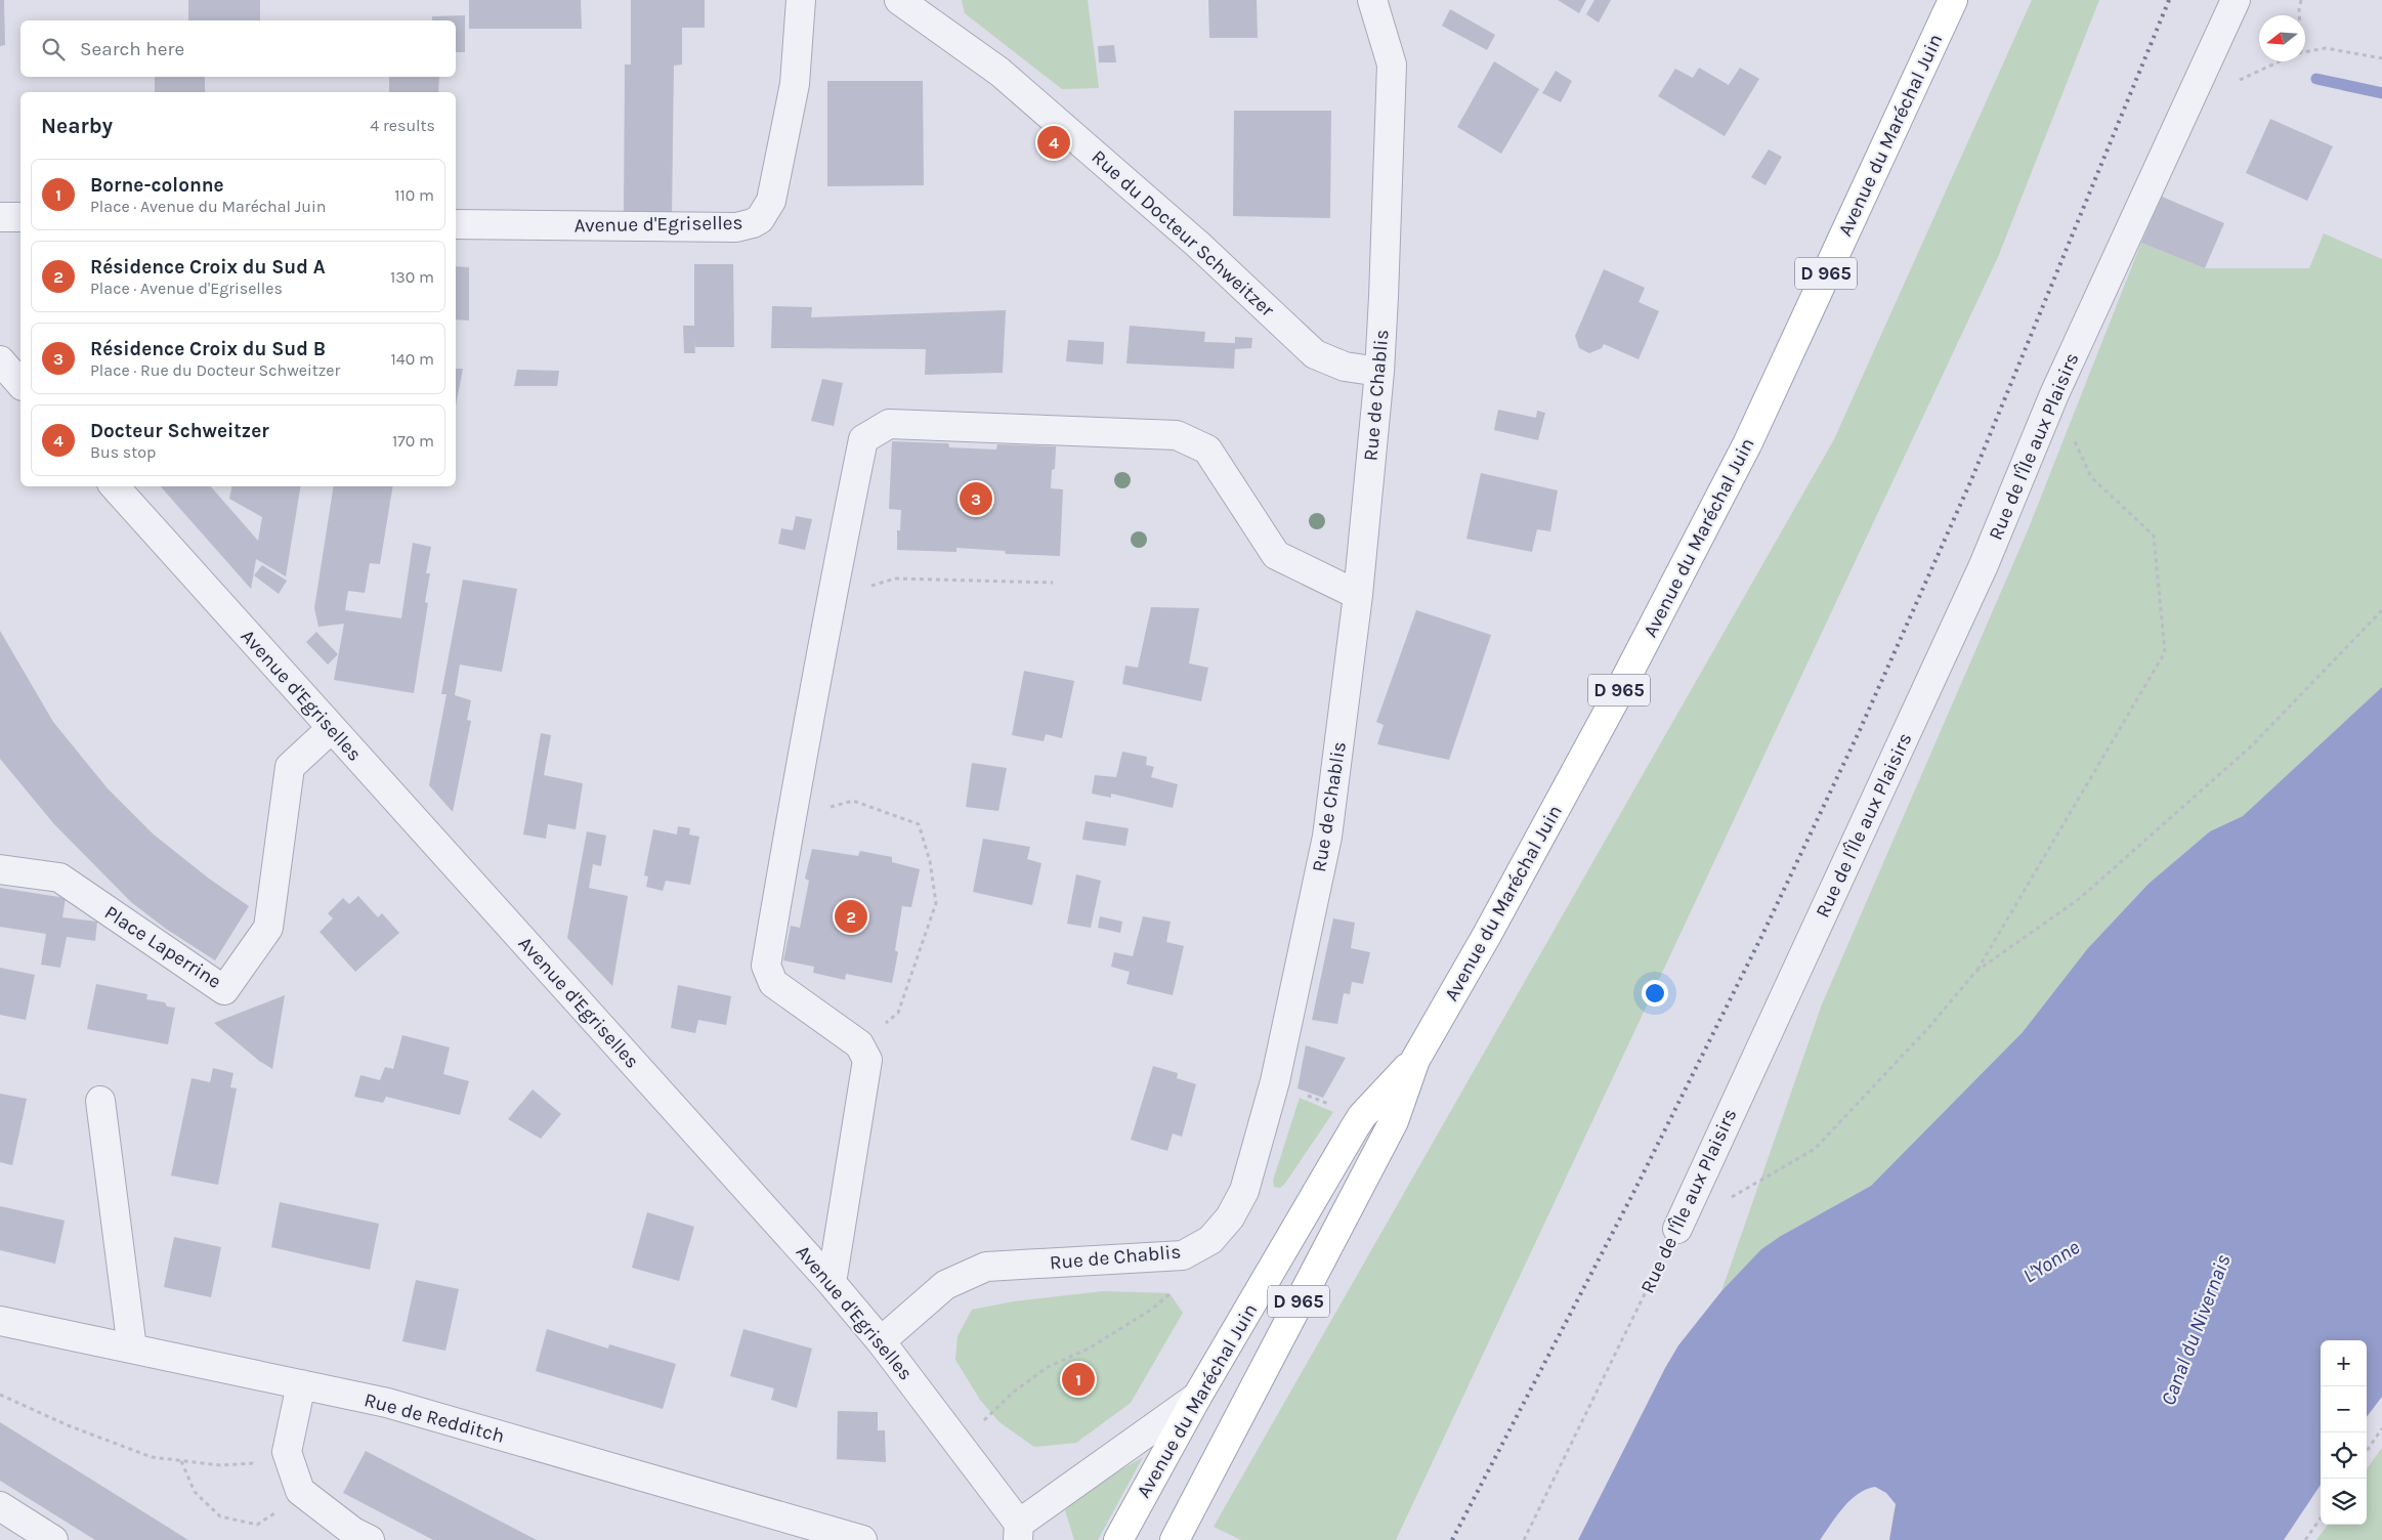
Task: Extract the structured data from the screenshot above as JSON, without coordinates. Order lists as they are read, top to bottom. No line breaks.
{"streets":{"main road":["Avenue du Maréchal Juin","D 965"],"street":["Avenue d'Egriselles","Rue du Docteur Schweitzer","Rue de Chablis","Rue de l'Île aux Plaisirs","Place Laperrine","Rue de Redditch"]},"crossings":[["Avenue d'Egriselles","Rue de Chablis"],["Avenue d'Egriselles","Place Laperrine"],["Rue du Docteur Schweitzer","Rue de Chablis"]],"water":["L'Yonne","Canal du Nivernais"],"north":"left","page":{"search":"Search here","heading":["Nearby","4 results"],"pins":["4","3","2","1"],"list":[{"mark":"1","name":"Borne-colonne","note":"Place · Avenue du Maréchal Juin","value":"110 m"},{"mark":"2","name":"Résidence Croix du Sud A","note":"Place · Avenue d'Egriselles","value":"130 m"},{"mark":"3","name":"Résidence Croix du Sud B","note":"Place · Rue du Docteur Schweitzer","value":"140 m"},{"mark":"4","name":"Docteur Schweitzer","note":"Bus stop","value":"170 m"}],"map_buttons":["+","−"]}}
